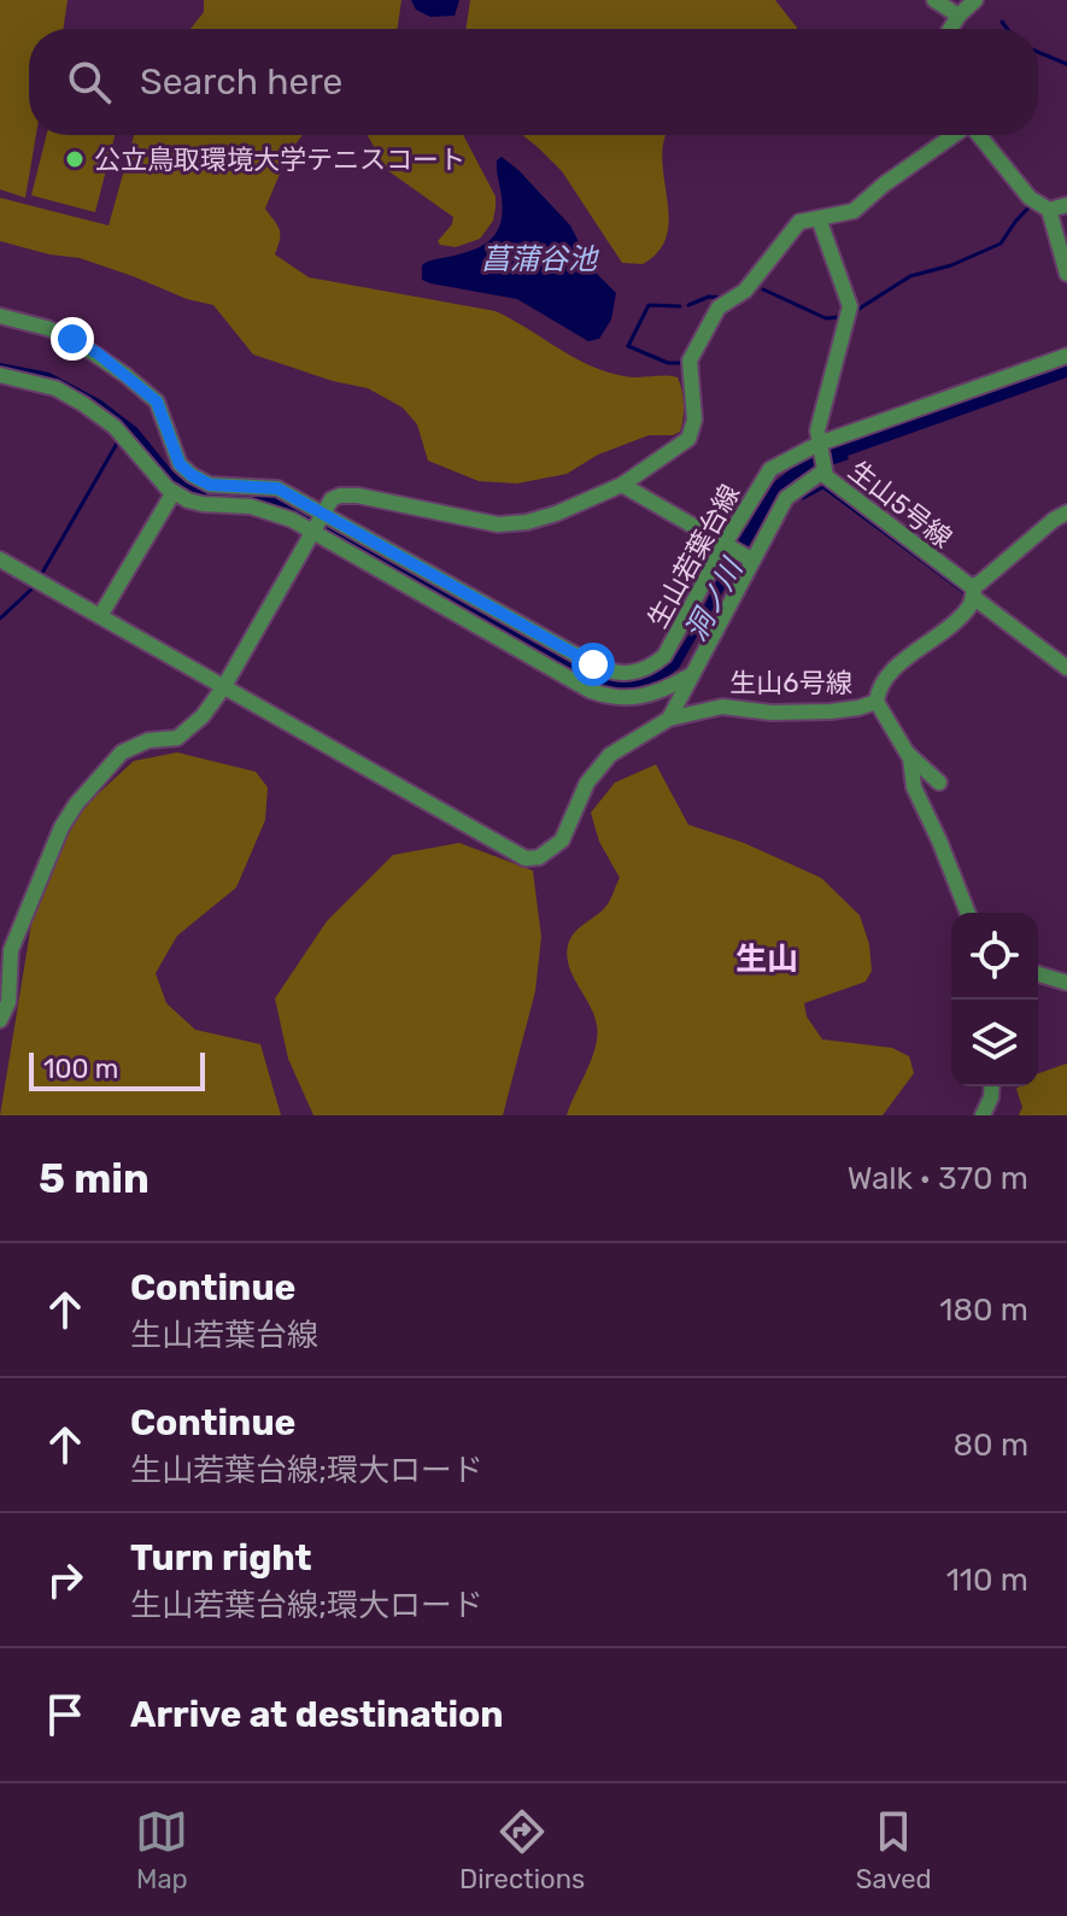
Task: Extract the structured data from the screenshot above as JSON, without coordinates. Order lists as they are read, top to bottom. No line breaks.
{"streets":{"street":["生山5号線","生山若葉台線","生山6号線"]},"crossings":[["生山5号線","生山若葉台線"],["生山5号線","生山6号線"]],"districts":["生山"],"water":["菖蒲谷池","洞ノ川"],"places":["公立鳥取環境大学テニスコート"],"scale_bar":"100 m","page":{"search":"Search here","scale":"100 m","heading":["5 min","Walk · 370 m"],"list":[["Continue","生山若葉台線","180 m"],["Continue","生山若葉台線;環大ロード","80 m"],["Turn right","生山若葉台線;環大ロード","110 m"],"Arrive at destination"],"nav":["Map","Directions","Saved"]}}
